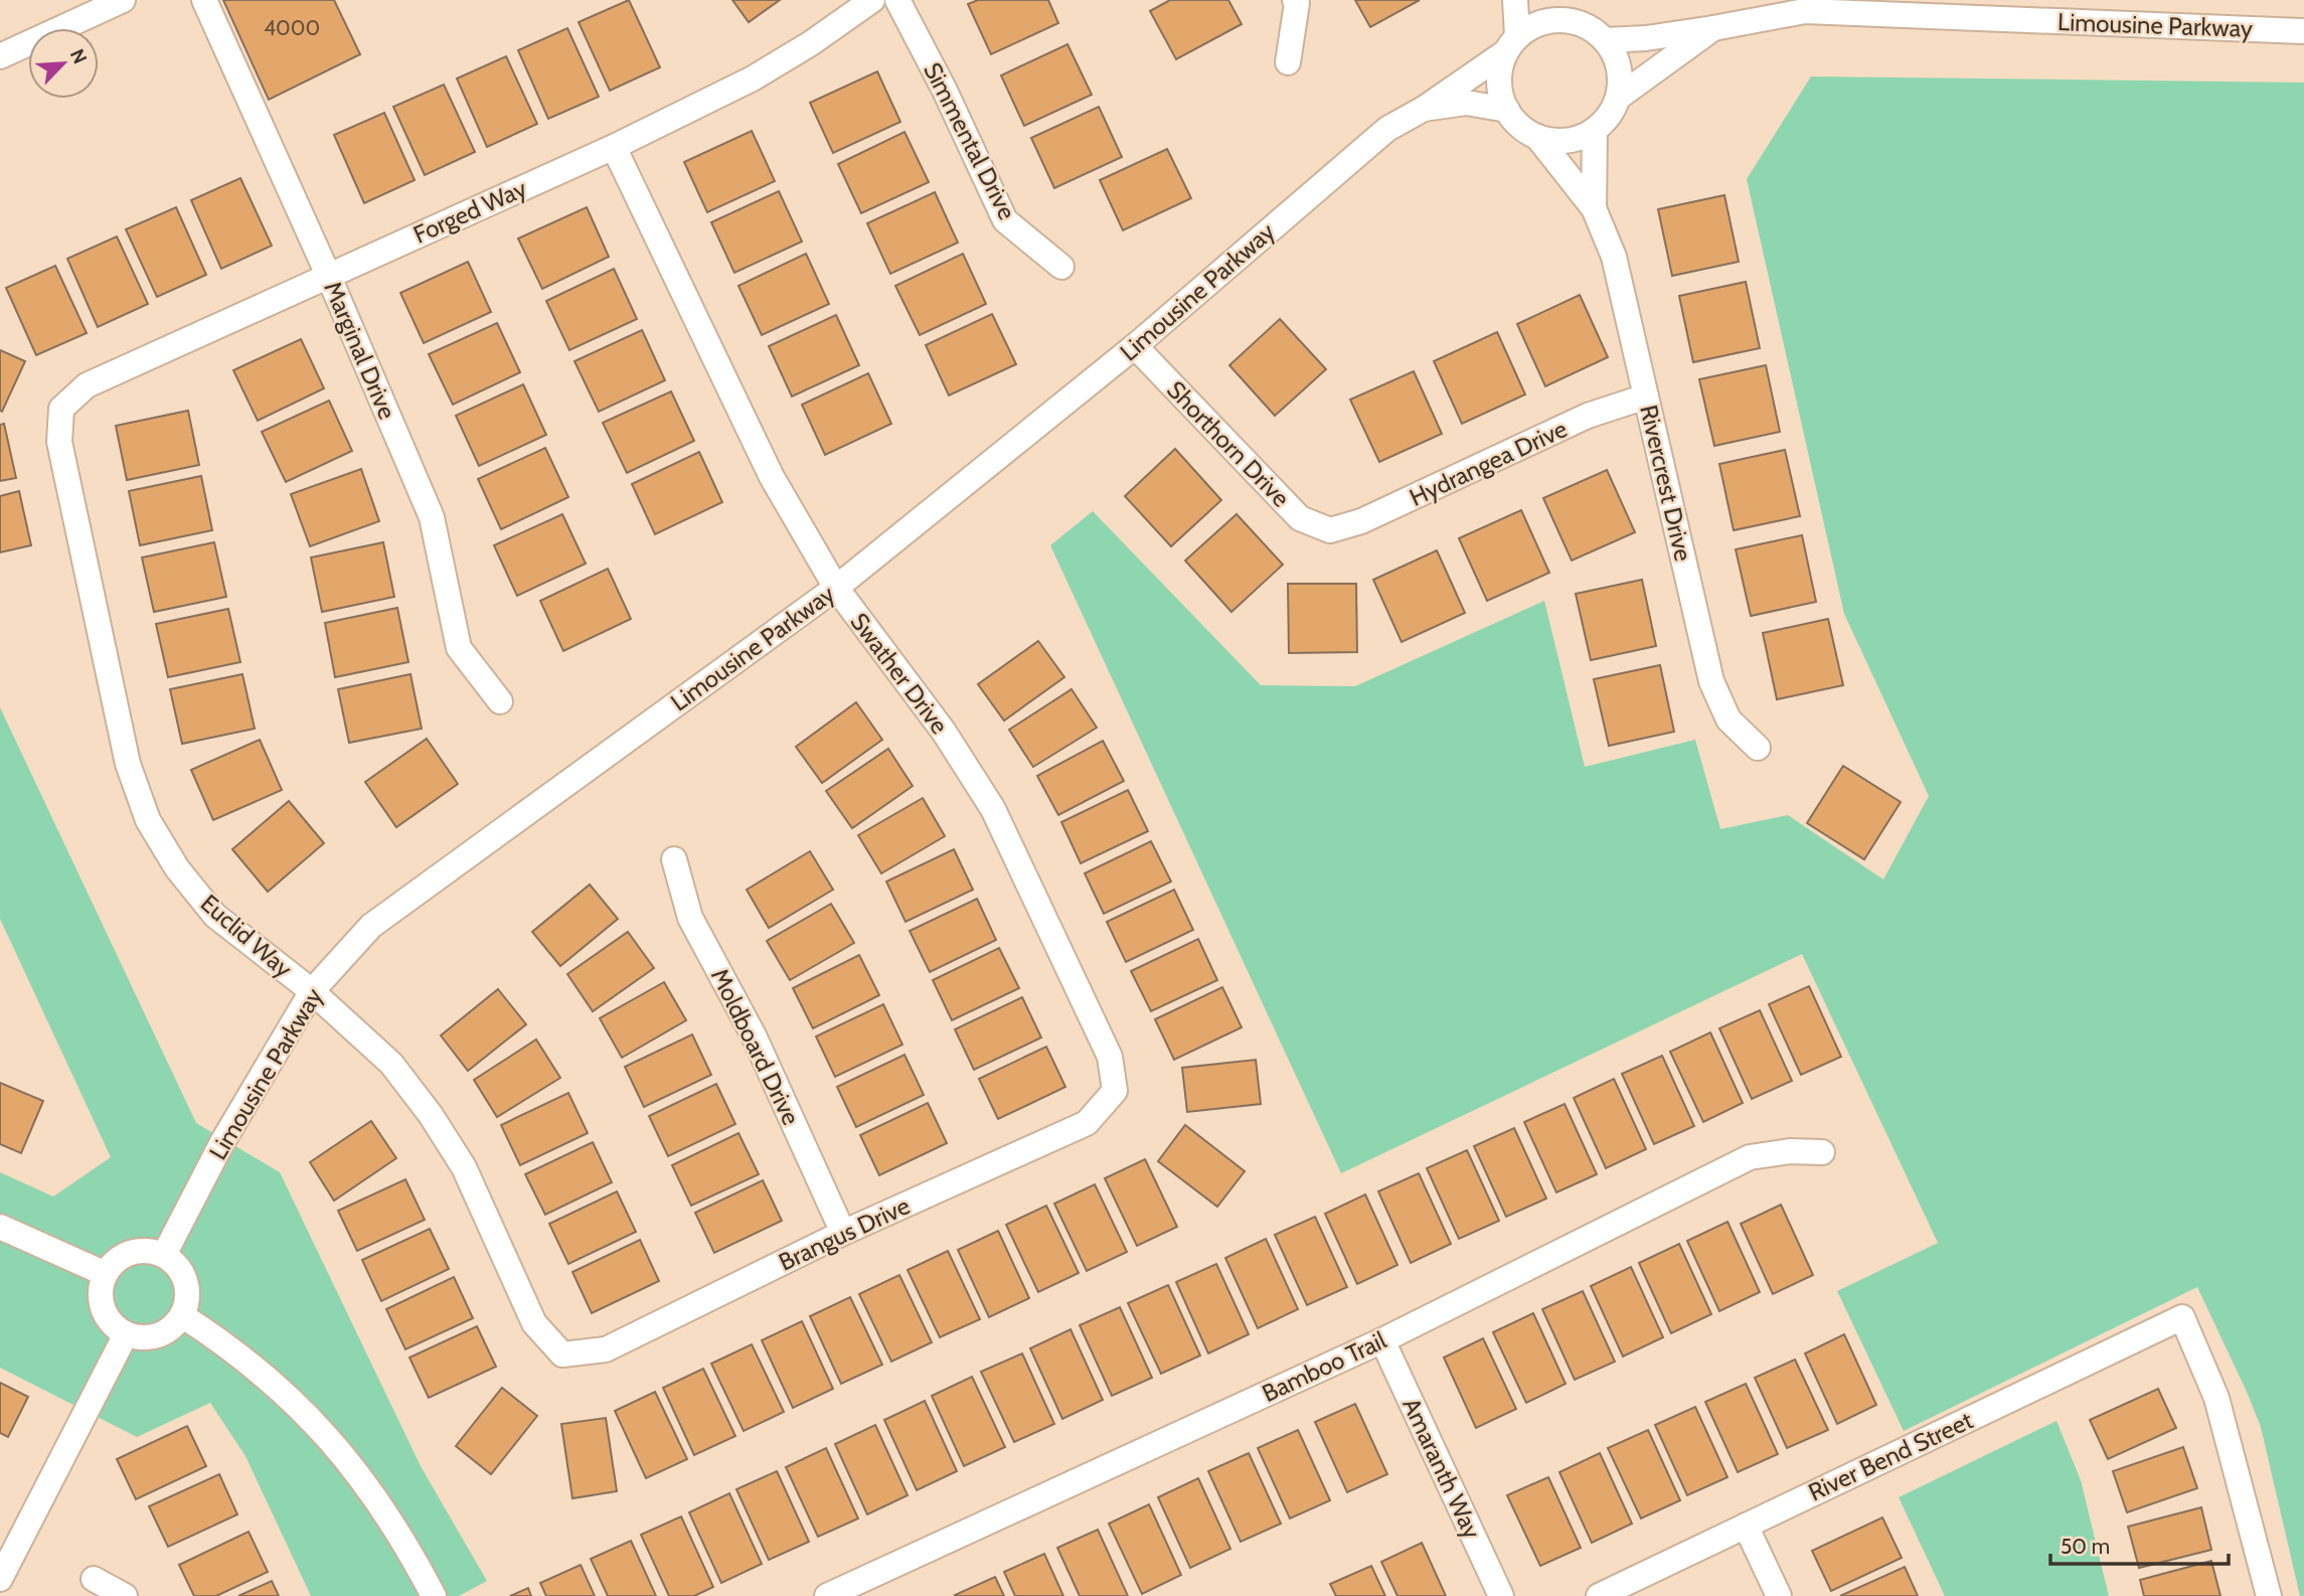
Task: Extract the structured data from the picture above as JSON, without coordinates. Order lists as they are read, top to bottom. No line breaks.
{"streets":{"street":["Limousine Parkway","Simmental Drive","Forged Way","Marginal Drive","Shorthorn Drive","Hydrangea Drive","Rivercrest Drive","Swather Drive","Euclid Way","Moldboard Drive","Brangus Drive","Bamboo Trail","River Bend Street","Amaranth Way"]},"crossings":[["Limousine Parkway","Shorthorn Drive"],["Limousine Parkway","Rivercrest Drive"],["Limousine Parkway","Swather Drive"],["Limousine Parkway","Euclid Way"],["Forged Way","Marginal Drive"],["Forged Way","Swather Drive"],["Forged Way","Euclid Way"],["Shorthorn Drive","Hydrangea Drive"],["Hydrangea Drive","Rivercrest Drive"],["Swather Drive","Brangus Drive"],["Euclid Way","Brangus Drive"],["Moldboard Drive","Brangus Drive"],["Bamboo Trail","Amaranth Way"]],"house_numbers":["4000"],"scale_bar":"50 m","north":"top right"}
